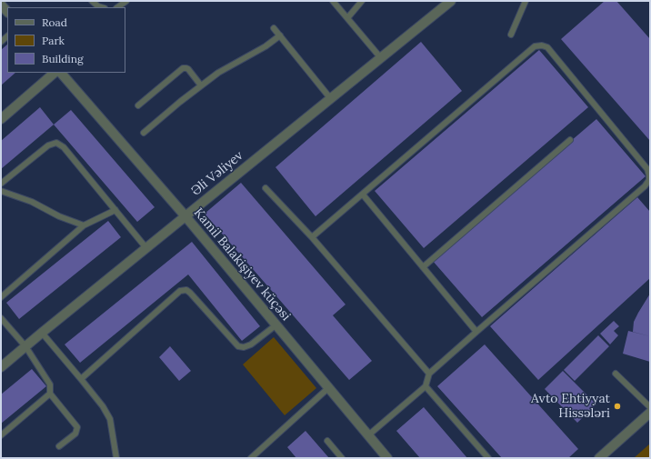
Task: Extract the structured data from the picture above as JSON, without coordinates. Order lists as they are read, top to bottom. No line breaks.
{"streets":{"street":["Əli Vəliyev","Kamil Balakişiyev küçəsi"]},"crossings":[["Əli Vəliyev","Kamil Balakişiyev küçəsi"]],"places":["Avto Ehtiyyat Hissәlәri"],"legend":["Road","Park","Building"]}
